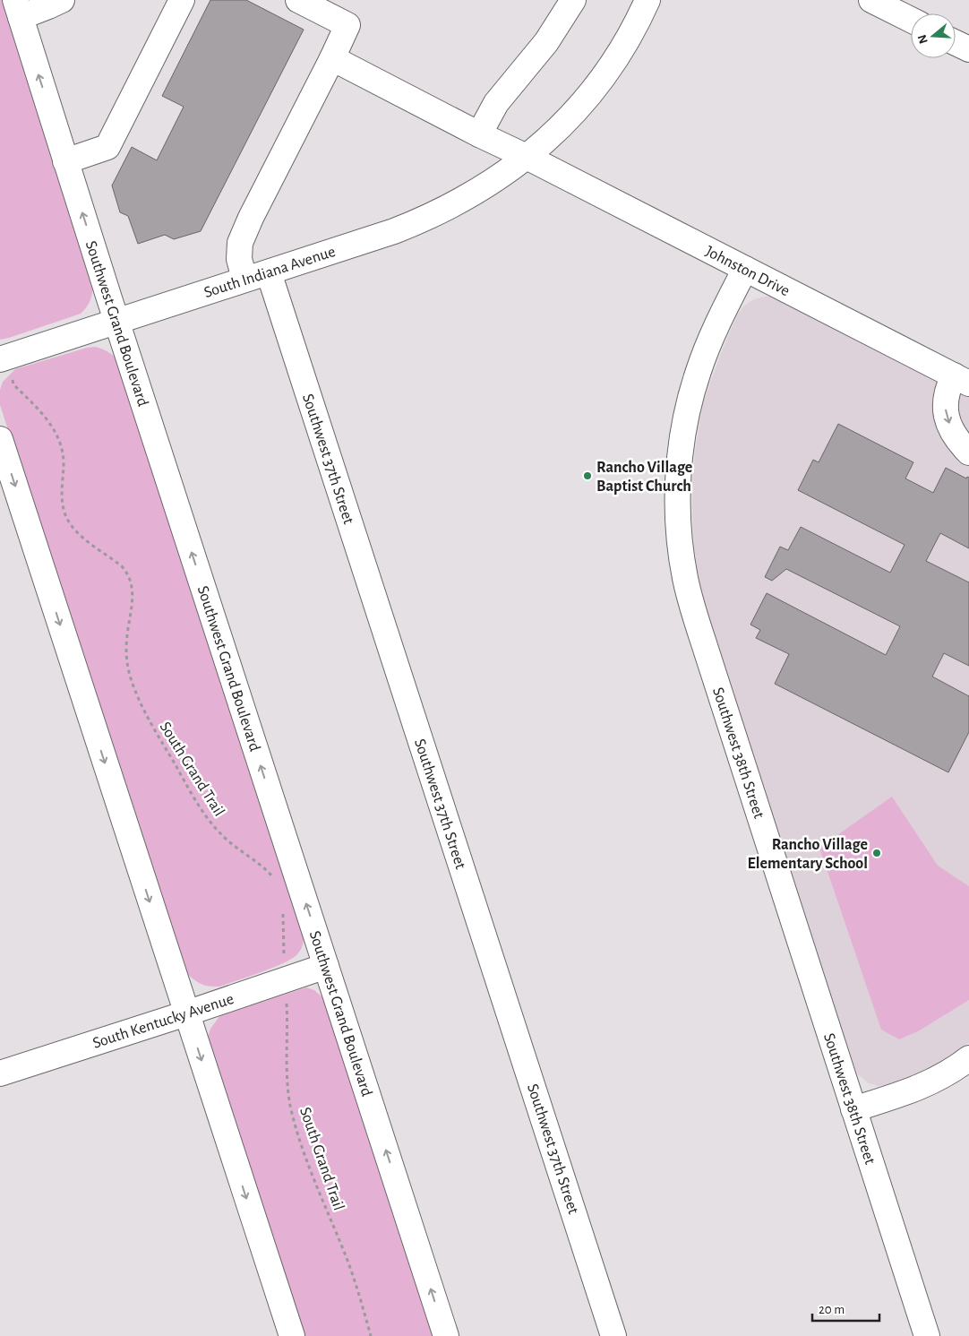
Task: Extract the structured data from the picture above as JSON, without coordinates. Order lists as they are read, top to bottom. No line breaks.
{"streets":{"street":["Johnston Drive","South Indiana Avenue","Southwest Grand Boulevard","Southwest 37th Street","Southwest 38th Street","South Kentucky Avenue"],"path":["South Grand Trail"]},"crossings":[["Johnston Drive","South Indiana Avenue"],["Johnston Drive","Southwest 38th Street"],["South Indiana Avenue","Southwest Grand Boulevard"],["South Indiana Avenue","Southwest 37th Street"],["South Indiana Avenue","South Grand Trail"],["Southwest Grand Boulevard","South Kentucky Avenue"],["South Grand Trail","South Kentucky Avenue"]],"places":["Rancho Village Baptist Church","Rancho Village Elementary School"],"scale_bar":"20 m","north":"left"}
